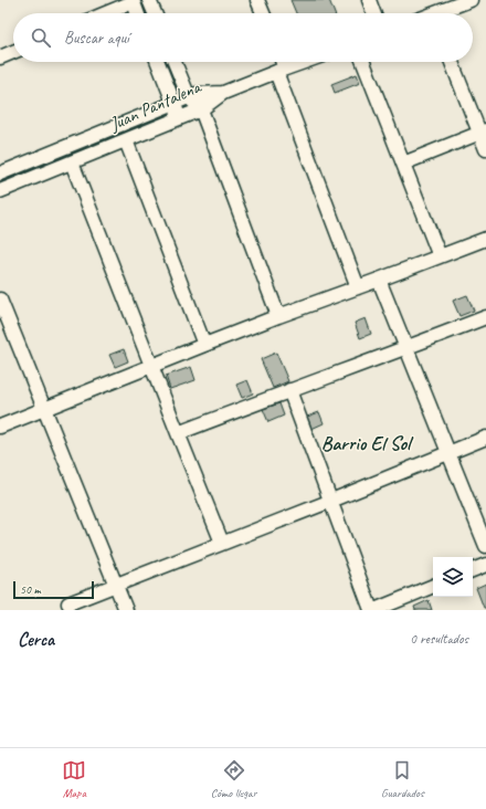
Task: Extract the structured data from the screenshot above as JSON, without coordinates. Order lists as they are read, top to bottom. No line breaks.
{"streets":{"street":["Juan Pantalena"]},"districts":["Barrio El Sol"],"scale_bar":"50 m","page":{"search":"Buscar aquí","scale":"50 m","heading":["Cerca","0 resultados"],"nav":["Mapa","Cómo llegar","Guardados"]}}
